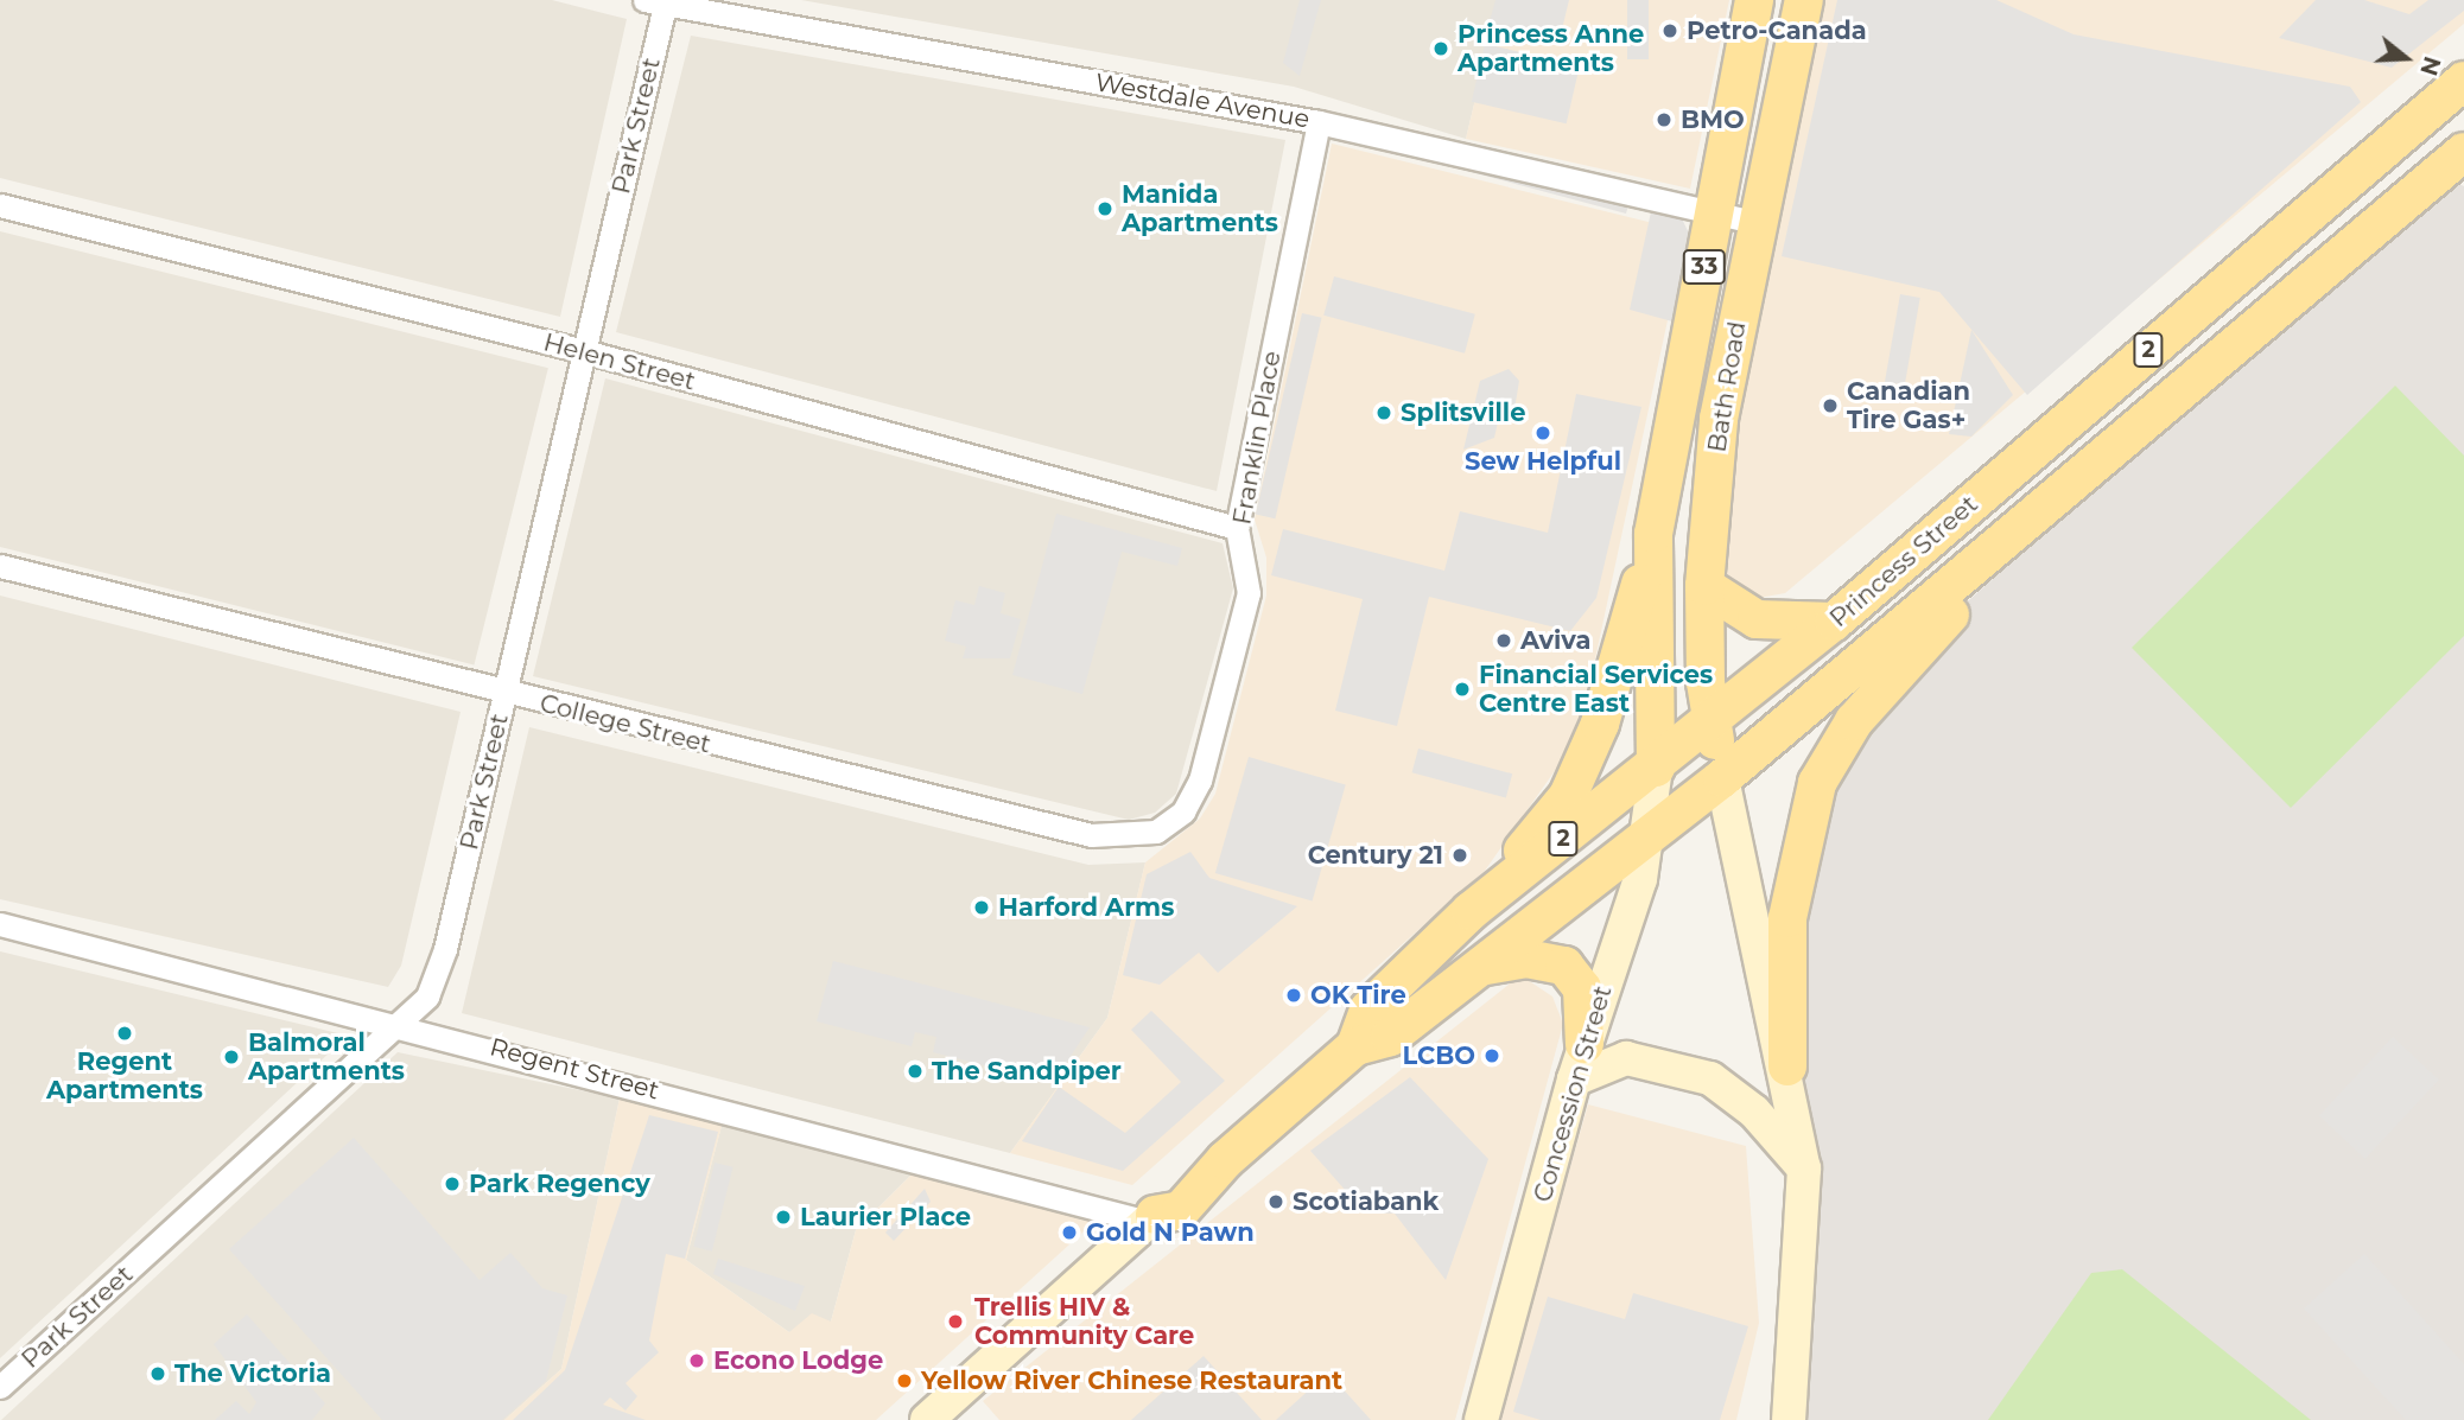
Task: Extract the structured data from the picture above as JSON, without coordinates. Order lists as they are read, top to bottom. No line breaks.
{"streets":{"main road":["33","2","Bath Road","Princess Street","Concession Street"],"street":["Westdale Avenue","Park Street","Helen Street","Franklin Place","College Street","Regent Street"]},"crossings":[["Westdale Avenue","Park Street"],["Westdale Avenue","Bath Road"],["Westdale Avenue","Franklin Place"],["Park Street","Helen Street"],["Park Street","College Street"],["Park Street","Regent Street"],["Helen Street","Franklin Place"],["Bath Road","Princess Street"],["Bath Road","Concession Street"],["Franklin Place","College Street"],["Princess Street","Regent Street"],["Princess Street","Concession Street"]],"places":["Petro-Canada","Princess Anne Apartments","BMO","Manida Apartments","Canadian Tire Gas+","Splitsville","Sew Helpful","Aviva","Financial Services Centre East","Century 21","Harford Arms","OK Tire","Regent Apartments","LCBO","Balmoral Apartments","The Sandpiper","Park Regency","Scotiabank","Laurier Place","Gold N Pawn","Trellis HIV & Community Care","Econo Lodge","The Victoria","Yellow River Chinese Restaurant"],"north":"right"}
